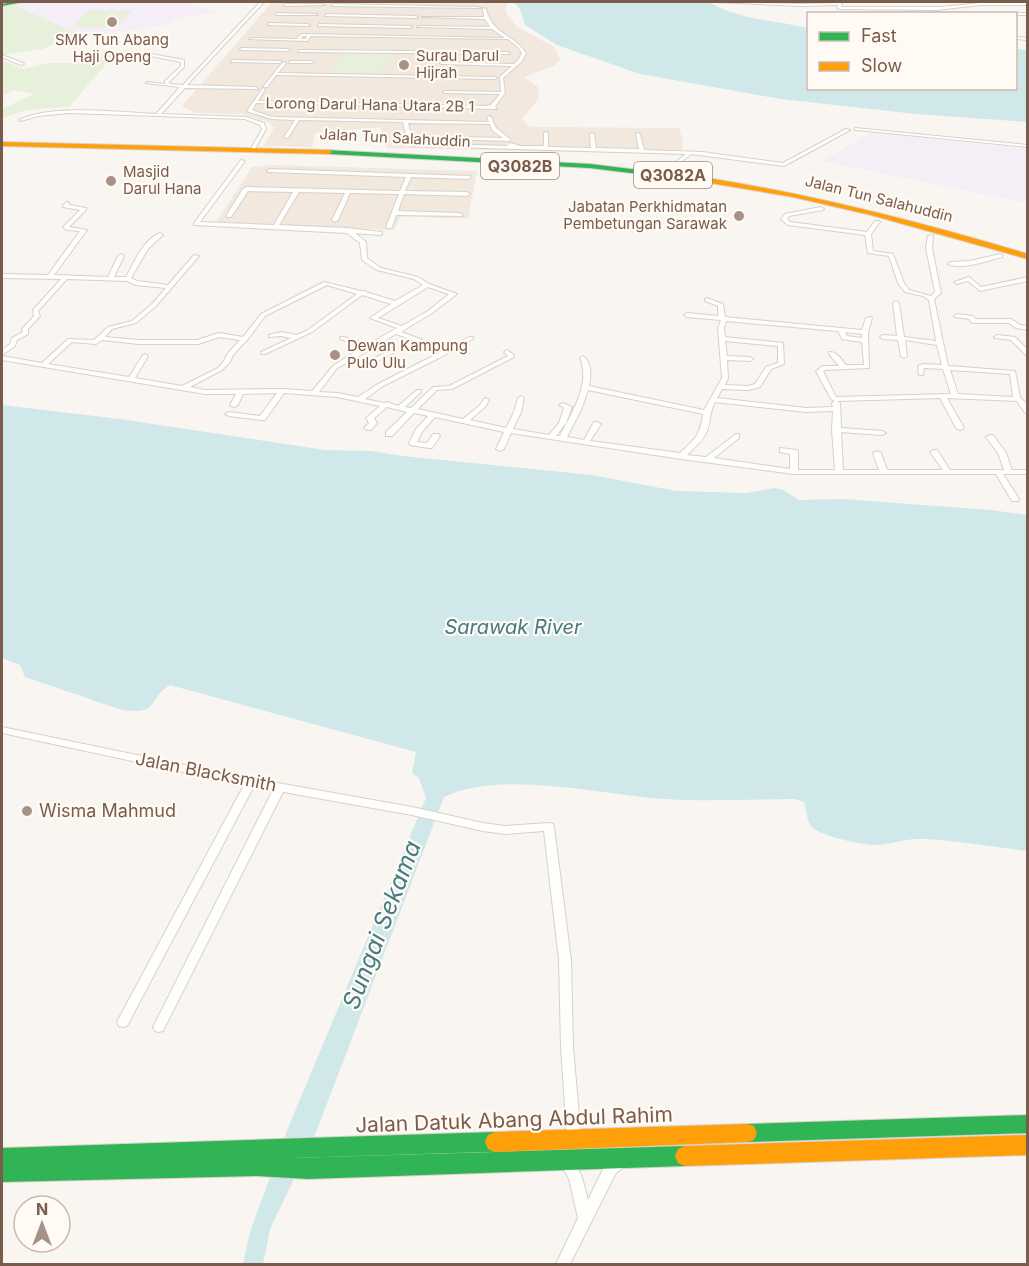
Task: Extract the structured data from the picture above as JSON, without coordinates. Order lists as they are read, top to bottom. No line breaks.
{"streets":{"main road":["Jalan Tun Salahuddin","Q3082B","Q3082A","Jalan Datuk Abang Abdul Rahim"],"street":["Lorong Darul Hana Utara 2B 1","Jalan Blacksmith"]},"crossings":[["Jalan Blacksmith","Jalan Datuk Abang Abdul Rahim"]],"water":["Sarawak River","Sungai Sekama"],"places":["SMK Tun Abang Haji Openg","Surau Darul Hijrah","Masjid Darul Hana","Jabatan Perkhidmatan Pembetungan Sarawak","Dewan Kampung Pulo Ulu","Wisma Mahmud"],"legend":["Fast","Slow"],"north":"top"}
